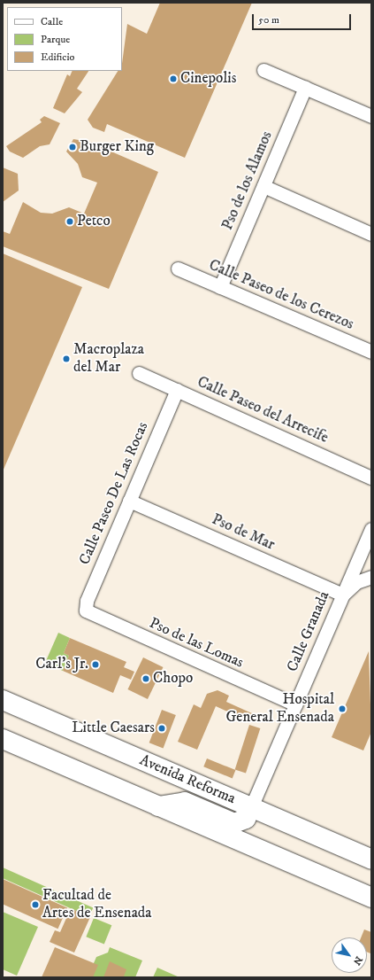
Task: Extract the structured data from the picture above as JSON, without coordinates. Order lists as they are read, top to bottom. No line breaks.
{"streets":{"highway":["Avenida Reforma"],"street":["Pso de los Alamos","Calle Paseo de los Cerezos","Calle Paseo del Arrecife","Calle Paseo De Las Rocas","Pso de Mar","Calle Granada","Pso de las Lomas"]},"crossings":[["Pso de los Alamos","Calle Paseo de los Cerezos"],["Calle Paseo del Arrecife","Calle Paseo De Las Rocas"],["Calle Paseo De Las Rocas","Pso de Mar"],["Calle Paseo De Las Rocas","Pso de las Lomas"],["Pso de Mar","Calle Granada"],["Calle Granada","Pso de las Lomas"],["Calle Granada","Avenida Reforma"]],"places":["Cinepolis","Burger King","Petco","Macroplaza del Mar","Carl's Jr.","Chopo","Hospital General Ensenada","Little Caesars","Facultad de Artes de Ensenada"],"legend":["Calle","Parque","Edificio"],"scale_bar":"50 m","north":"bottom right"}
